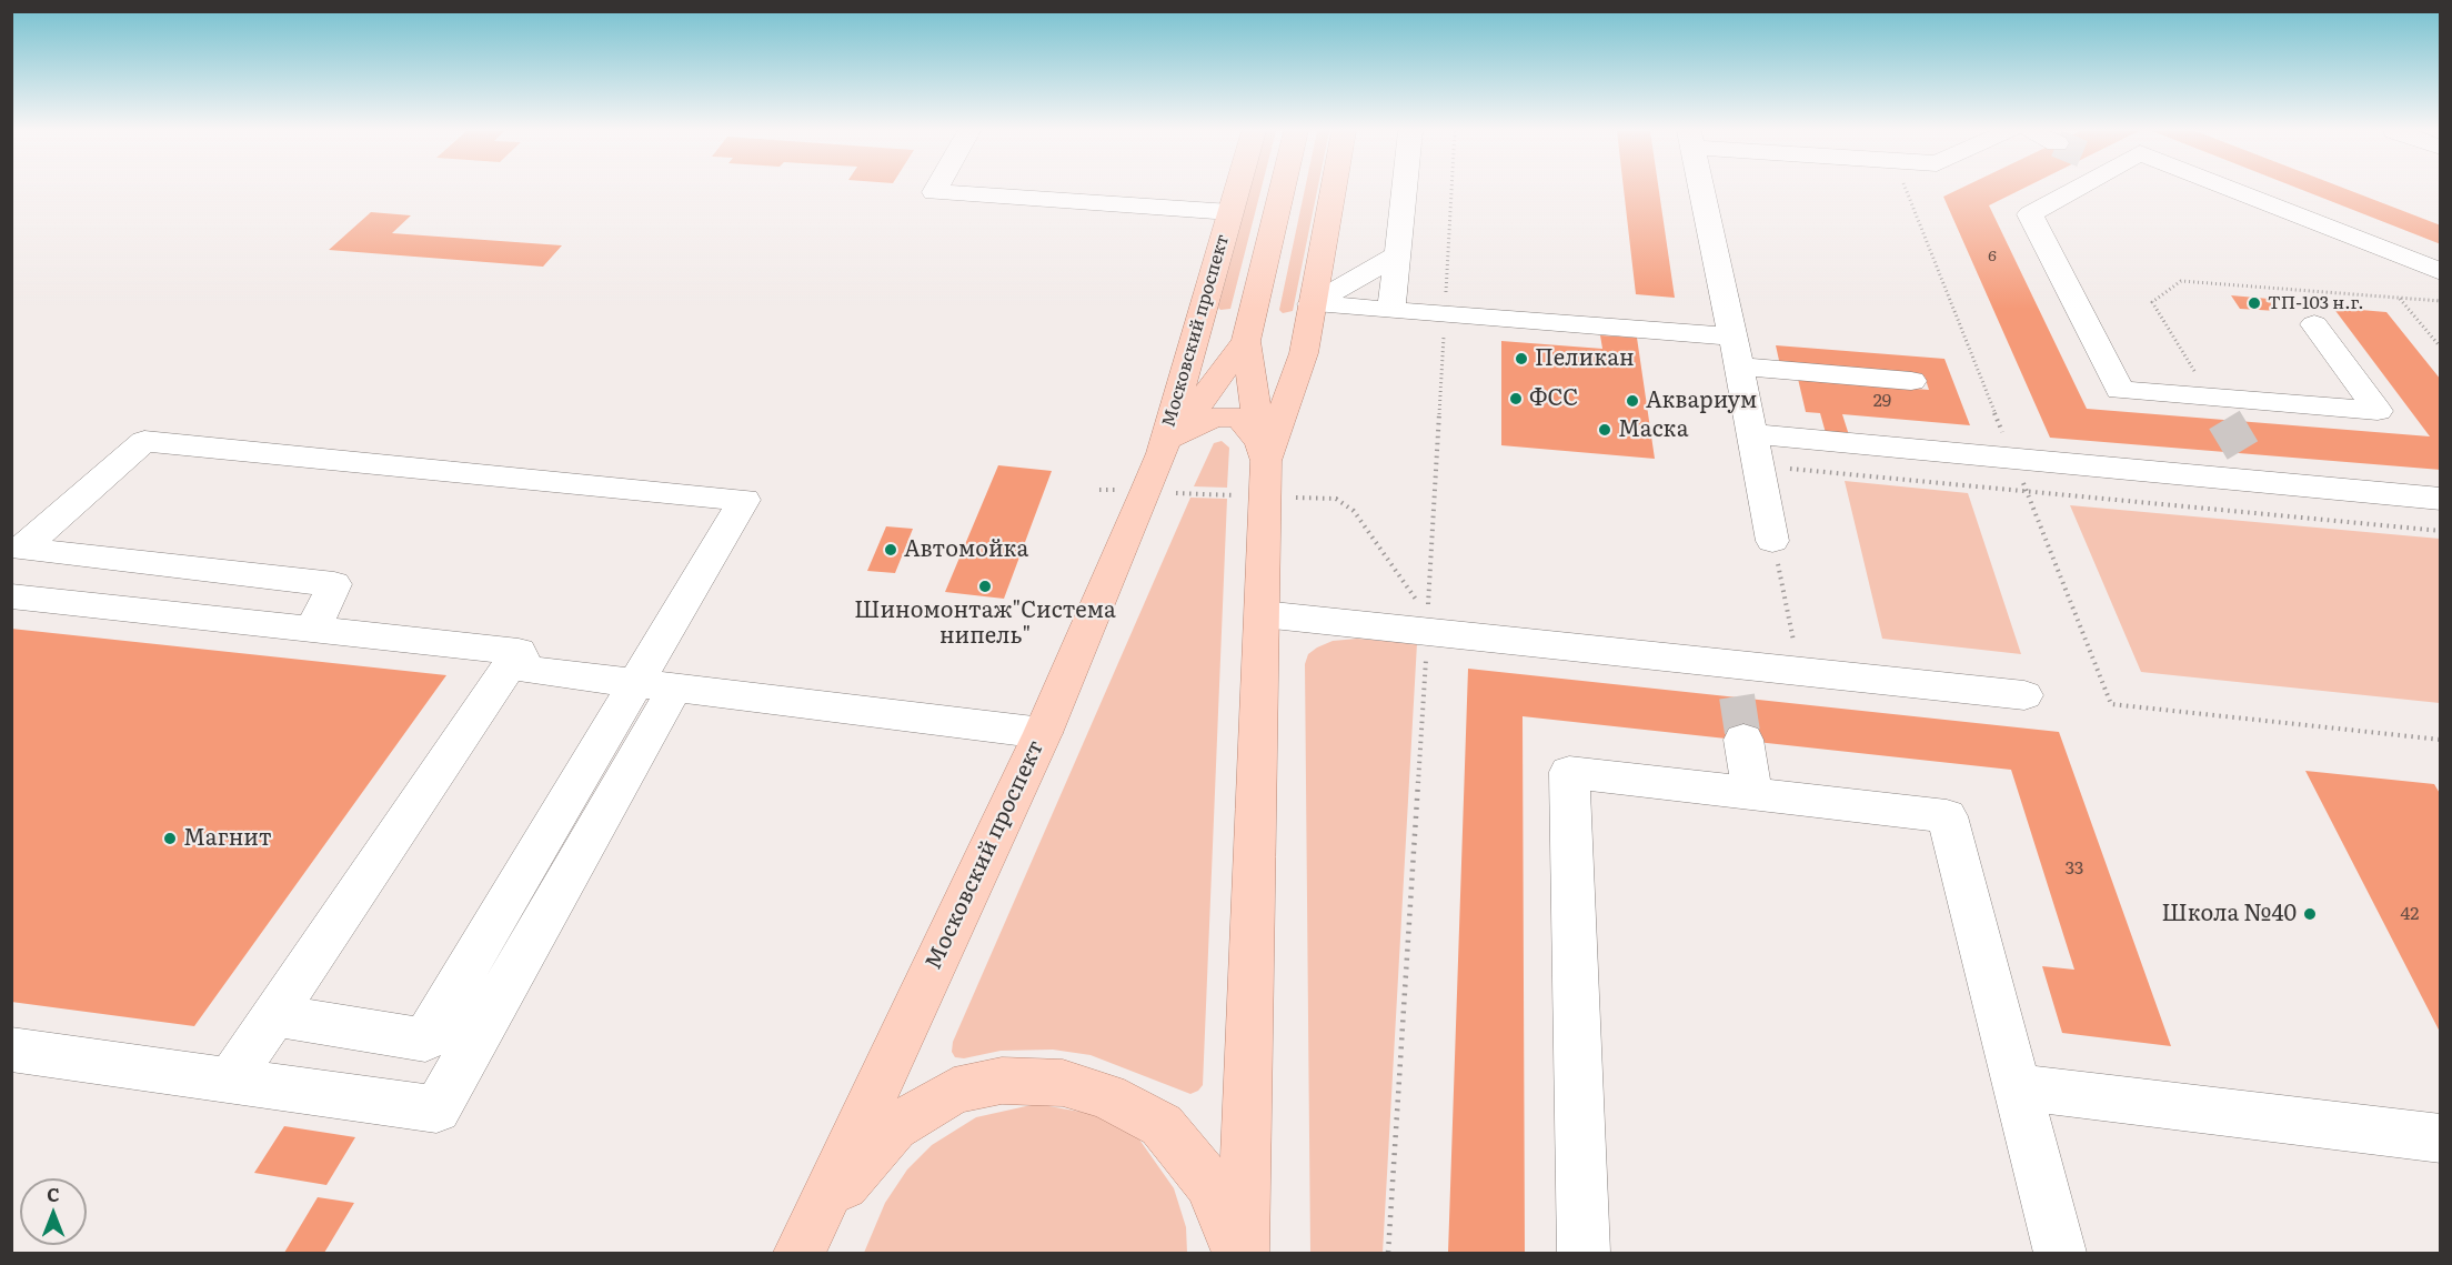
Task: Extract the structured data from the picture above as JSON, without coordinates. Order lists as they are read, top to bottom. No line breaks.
{"streets":{"main road":["Московский проспект"]},"places":["ТП-103 н.г.","Пеликан","ФСС","Аквариум","Маска","Автомойка","Шиномонтаж\"Система нипель\"","Магнит","Школа №40"],"house_numbers":["6","29","33","42"],"north":"top"}
